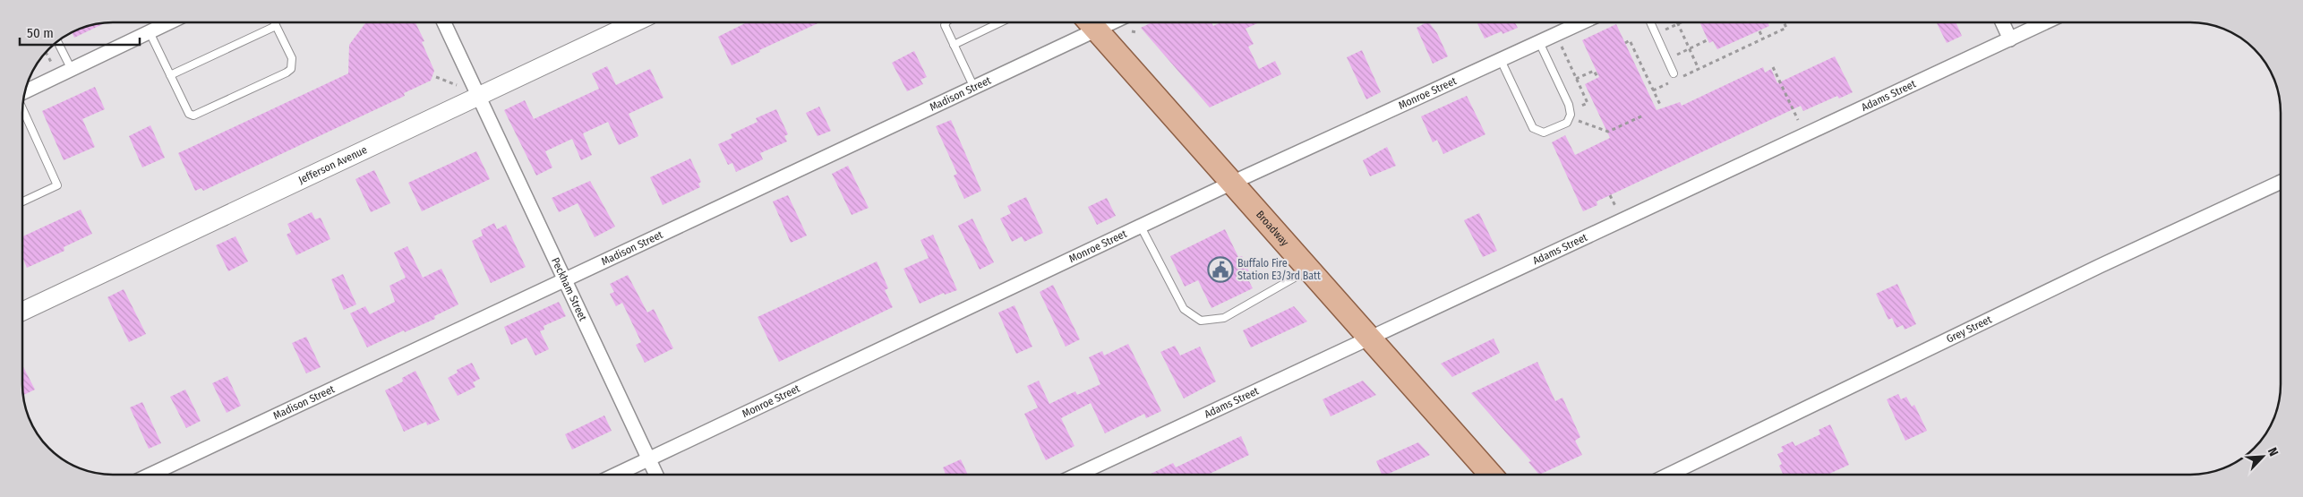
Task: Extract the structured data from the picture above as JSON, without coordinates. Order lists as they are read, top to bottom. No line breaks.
{"streets":{"main road":["Broadway"],"street":["Madison Street","Monroe Street","Adams Street","Jefferson Avenue","Peckham Street","Grey Street"]},"crossings":[["Madison Street","Broadway"],["Madison Street","Peckham Street"],["Monroe Street","Broadway"],["Monroe Street","Peckham Street"],["Adams Street","Broadway"],["Jefferson Avenue","Peckham Street"]],"places":{"public building":["Buffalo Fire Station E3/3rd Batt"]},"scale_bar":"50 m","north":"top right"}
